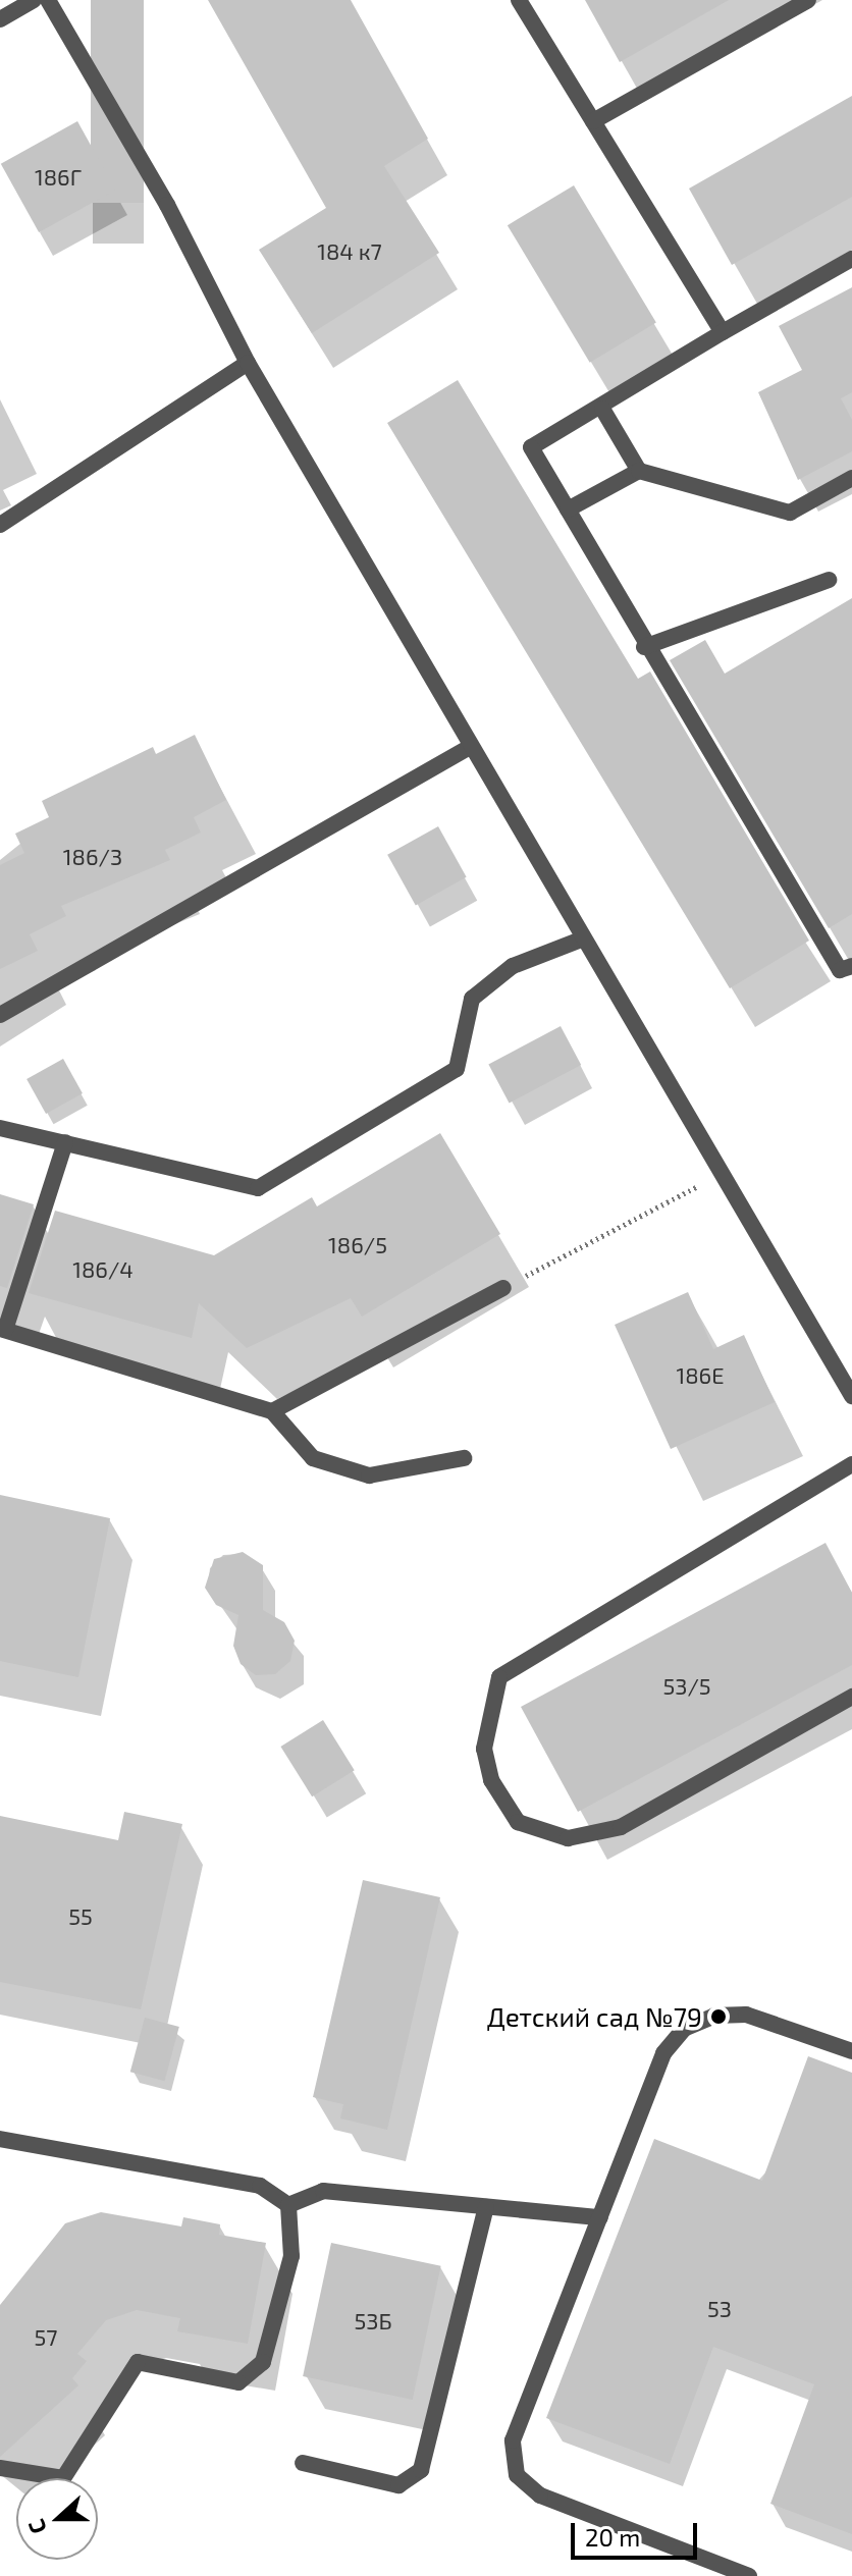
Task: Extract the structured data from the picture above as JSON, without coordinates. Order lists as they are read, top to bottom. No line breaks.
{"places":["Детский сад №79"],"house_numbers":["186Г","184 к7","186/3","186/5","186/4","186Е","53/5","55","53","53Б","57"],"scale_bar":"20 m","north":"left"}
